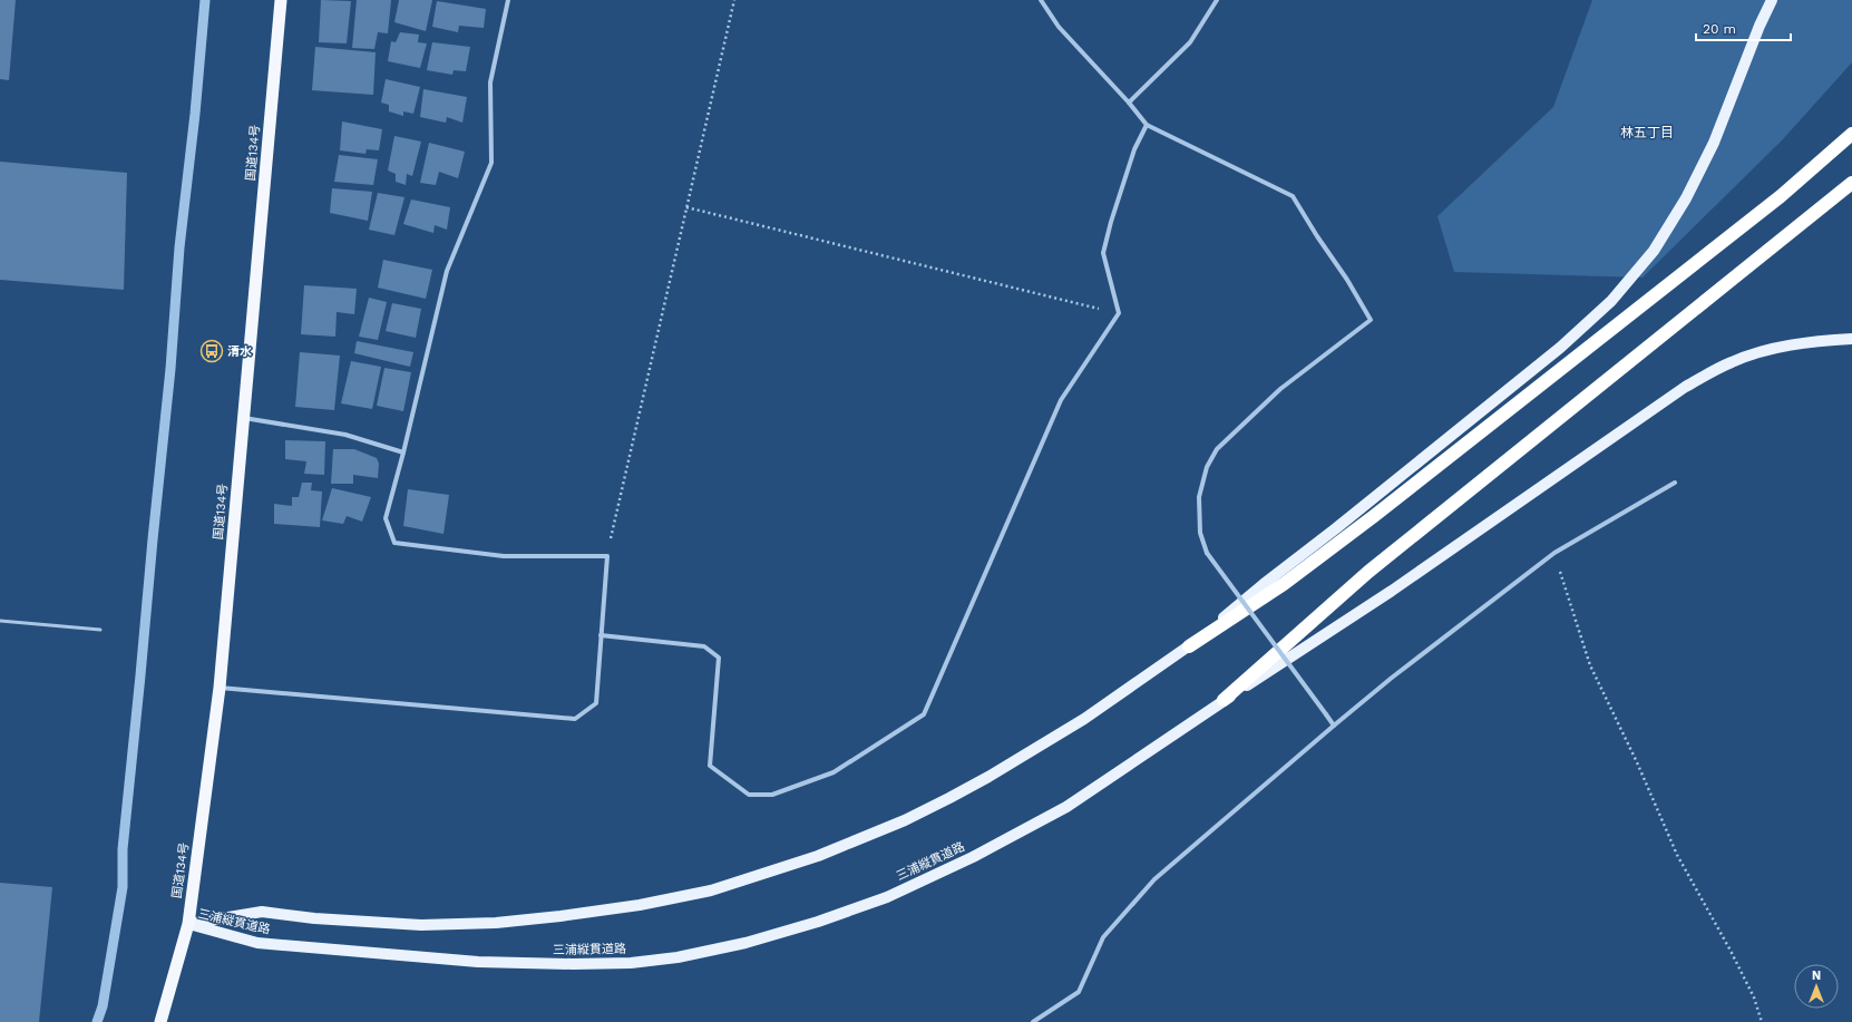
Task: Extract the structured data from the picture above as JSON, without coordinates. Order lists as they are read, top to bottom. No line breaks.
{"streets":{"highway":["国道134号"],"main road":["三浦縦貫道路"]},"crossings":[["国道134号","三浦縦貫道路"]],"districts":["林五丁目"],"places":{"bus stop":["清水"]},"scale_bar":"20 m","north":"top"}
